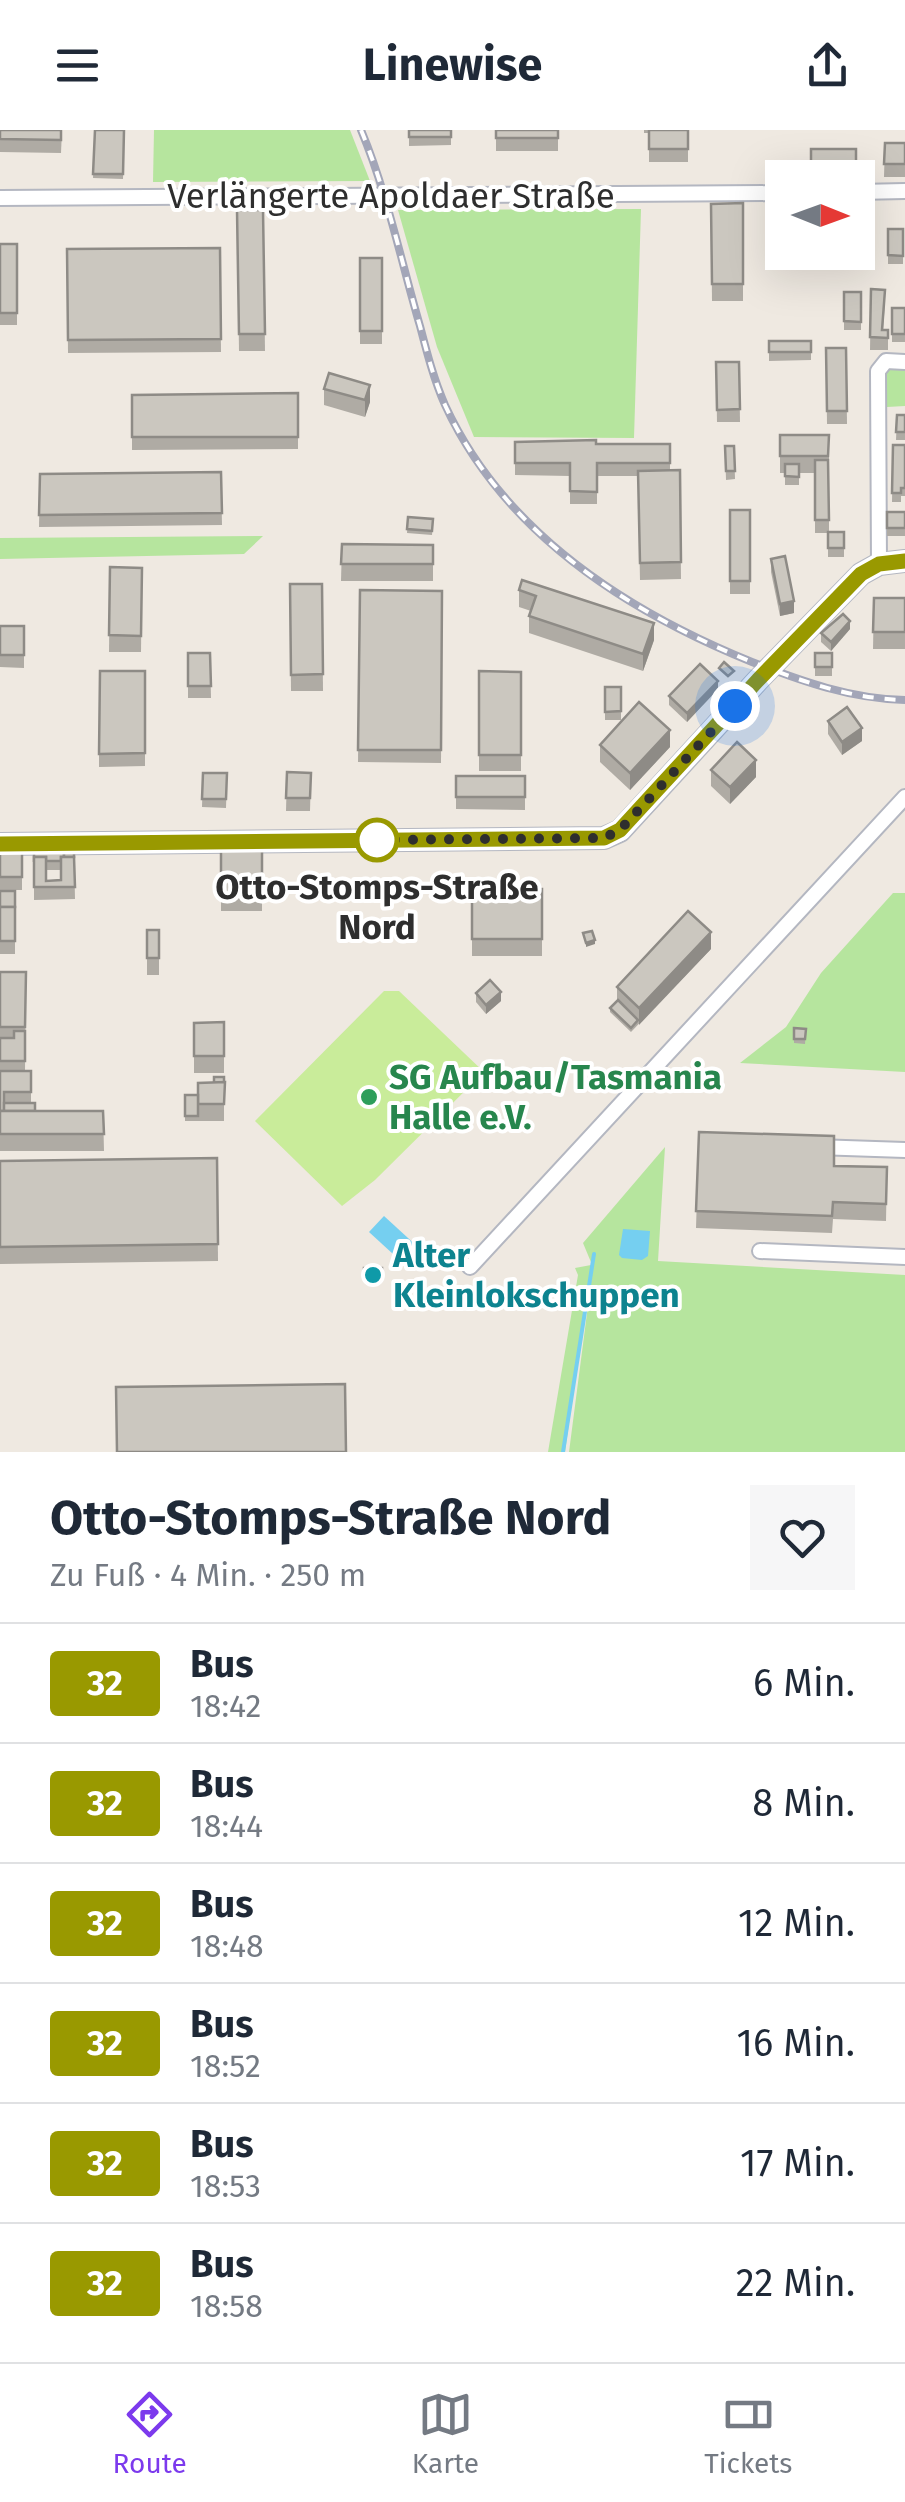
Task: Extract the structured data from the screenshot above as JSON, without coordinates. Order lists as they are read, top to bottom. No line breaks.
{"streets":{"street":["Verlängerte Apoldaer Straße"]},"places":["Otto-Stomps-Straße Nord","SG Aufbau/Tasmania Halle e.V.","Alter Kleinlokschuppen"],"lines":["bus line 32"],"north":"right","page":{"header":"Linewise","heading":["Otto-Stomps-Straße Nord","Zu Fuß · 4 Min. · 250 m"],"list":[{"mark":"32","name":"Bus","note":"18:42","value":"6 Min."},{"mark":"32","name":"Bus","note":"18:44","value":"8 Min."},{"mark":"32","name":"Bus","note":"18:48","value":"12 Min."},{"mark":"32","name":"Bus","note":"18:52","value":"16 Min."},{"mark":"32","name":"Bus","note":"18:53","value":"17 Min."},{"mark":"32","name":"Bus","note":"18:58","value":"22 Min."}],"tabs":["Route","Karte","Tickets"]}}
